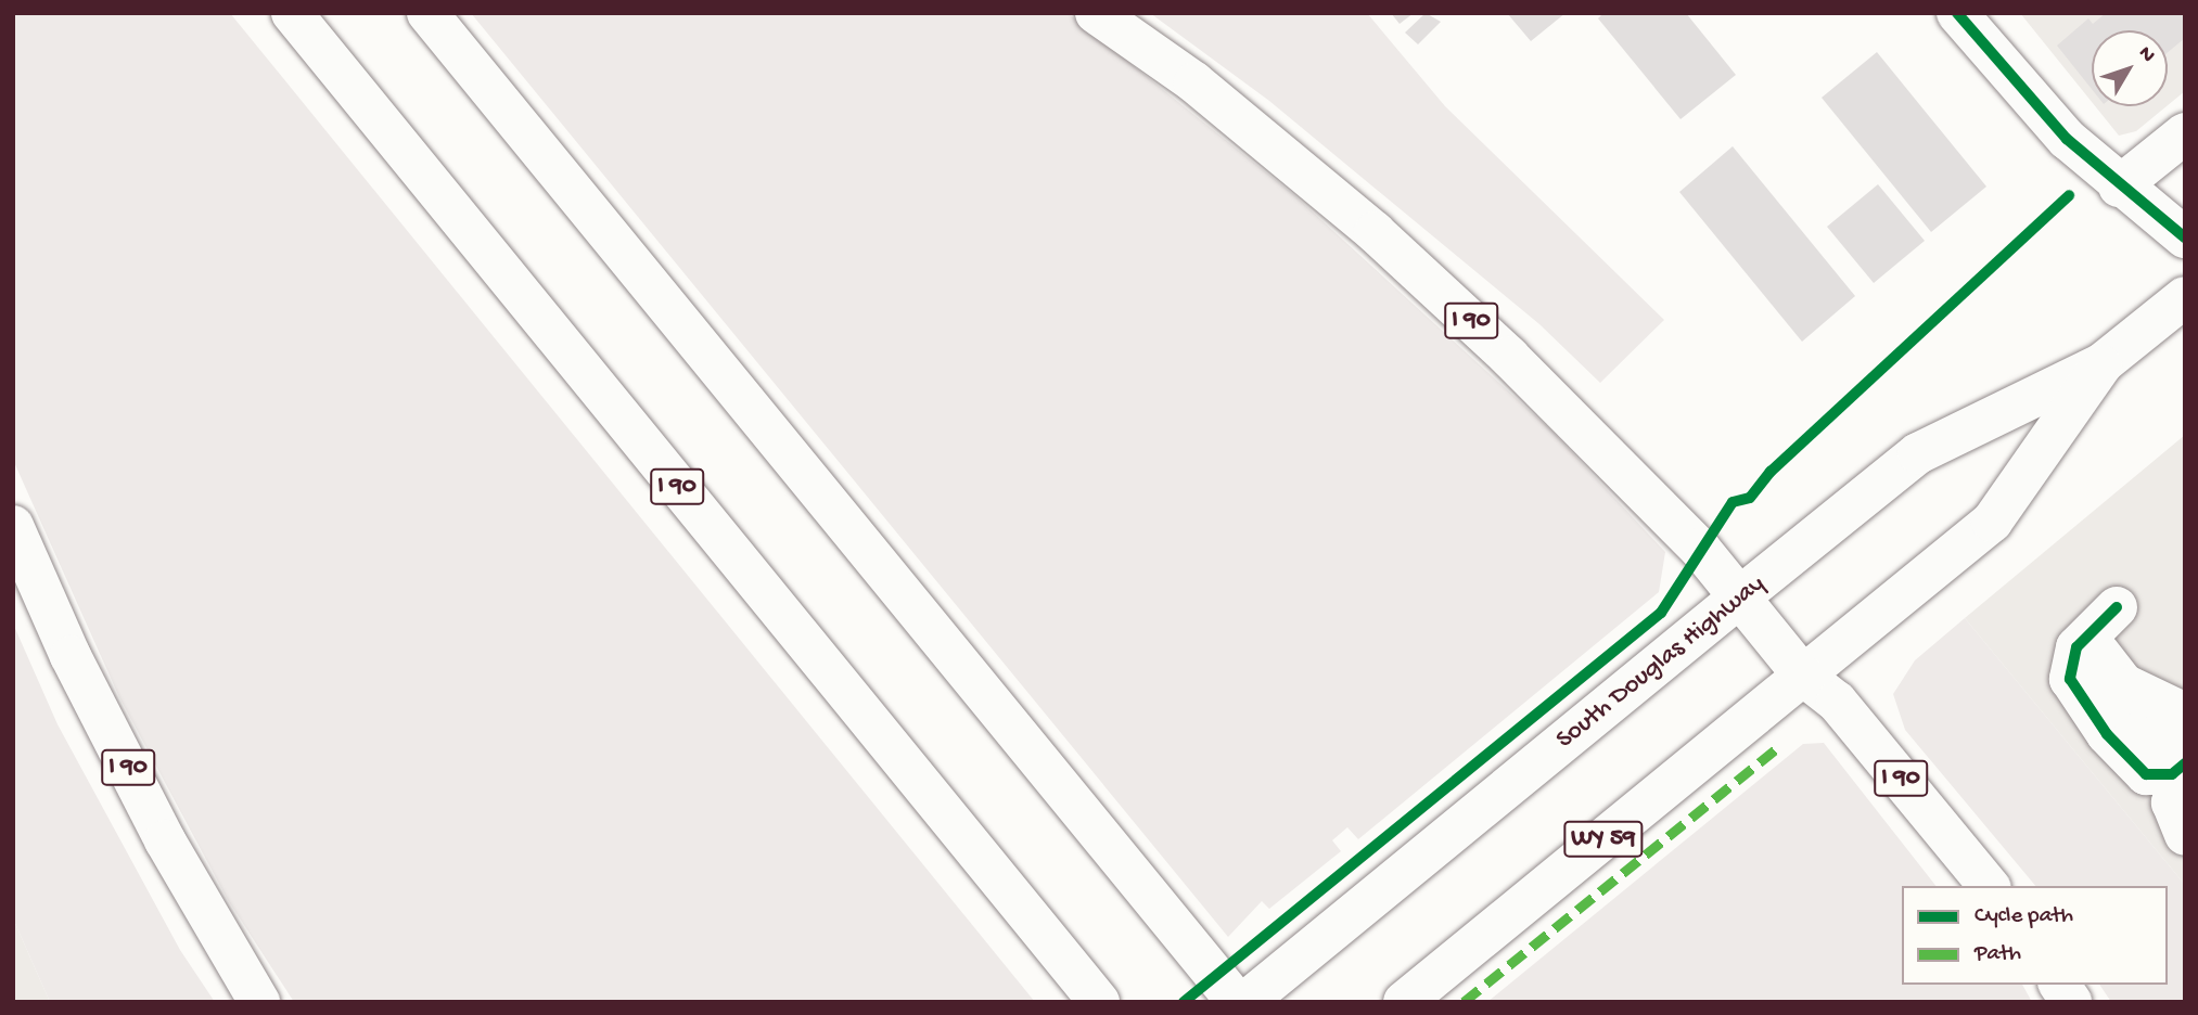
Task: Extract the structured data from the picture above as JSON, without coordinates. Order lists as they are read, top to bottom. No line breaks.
{"streets":{"main road":["I 90","South Douglas Highway","WY 59"]},"crossings":[["I 90","South Douglas Highway"]],"legend":["Cycle path","Path"],"north":"top right"}
